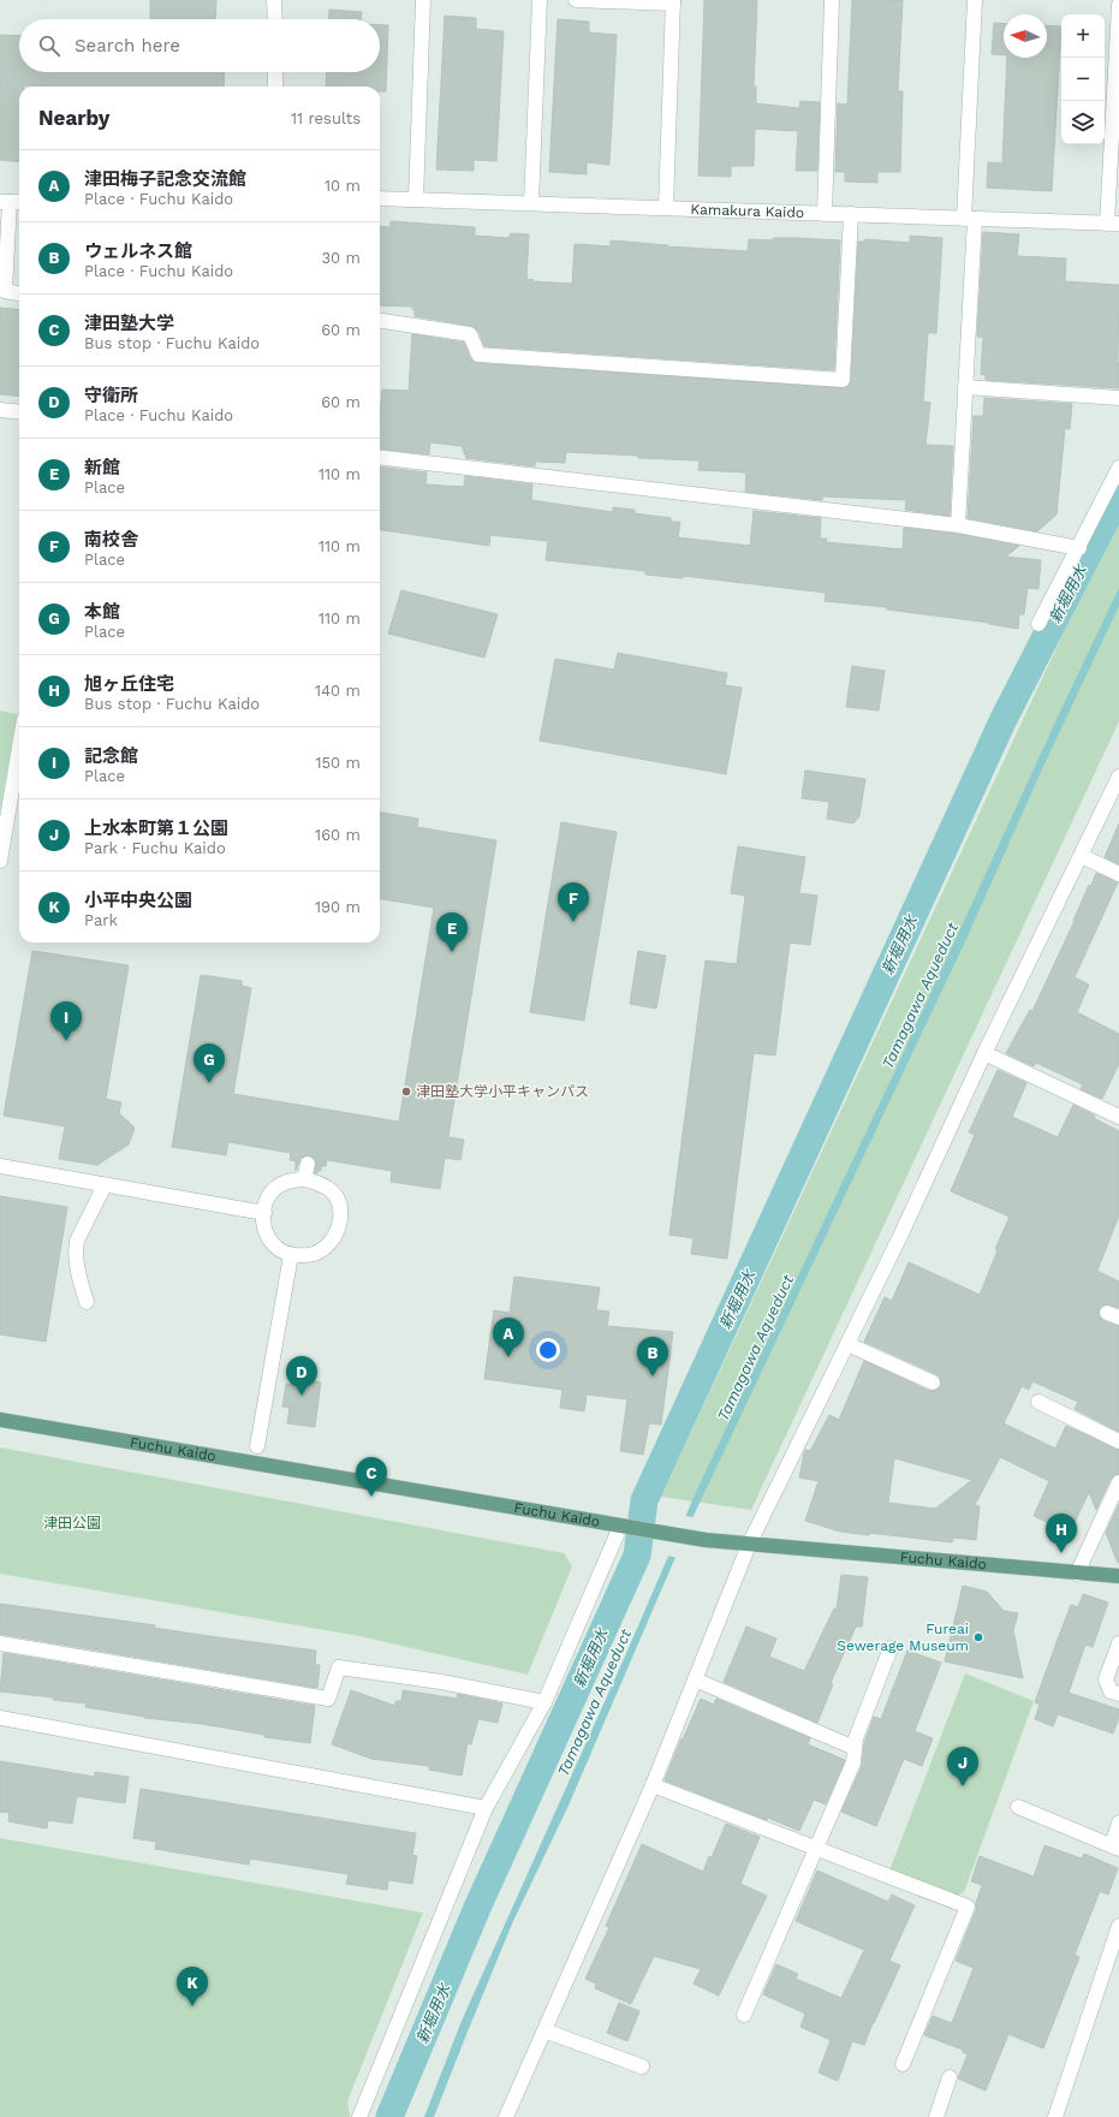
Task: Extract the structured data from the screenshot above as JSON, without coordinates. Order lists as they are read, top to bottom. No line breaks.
{"streets":{"main road":["Fuchu Kaido"],"street":["Kamakura Kaido"]},"water":["新堀用水","Tamagawa Aqueduct"],"parks":["津田公園"],"places":["津田塾大学小平キャンパス","Fureai Sewerage Museum"],"north":"left","page":{"map_buttons":["+","−"],"search":"Search here","heading":["Nearby","11 results"],"list":[{"mark":"A","name":"津田梅子記念交流館","note":"Place · Fuchu Kaido","value":"10 m"},{"mark":"B","name":"ウェルネス館","note":"Place · Fuchu Kaido","value":"30 m"},{"mark":"C","name":"津田塾大学","note":"Bus stop · Fuchu Kaido","value":"60 m"},{"mark":"D","name":"守衛所","note":"Place · Fuchu Kaido","value":"60 m"},{"mark":"E","name":"新館","note":"Place","value":"110 m"},{"mark":"F","name":"南校舎","note":"Place","value":"110 m"},{"mark":"G","name":"本館","note":"Place","value":"110 m"},{"mark":"H","name":"旭ヶ丘住宅","note":"Bus stop · Fuchu Kaido","value":"140 m"},{"mark":"I","name":"記念館","note":"Place","value":"150 m"},{"mark":"J","name":"上水本町第１公園","note":"Park · Fuchu Kaido","value":"160 m"},{"mark":"K","name":"小平中央公園","note":"Park","value":"190 m"}],"pins":["F","E","I","G","A","B","D","C","H","J","K"]}}
